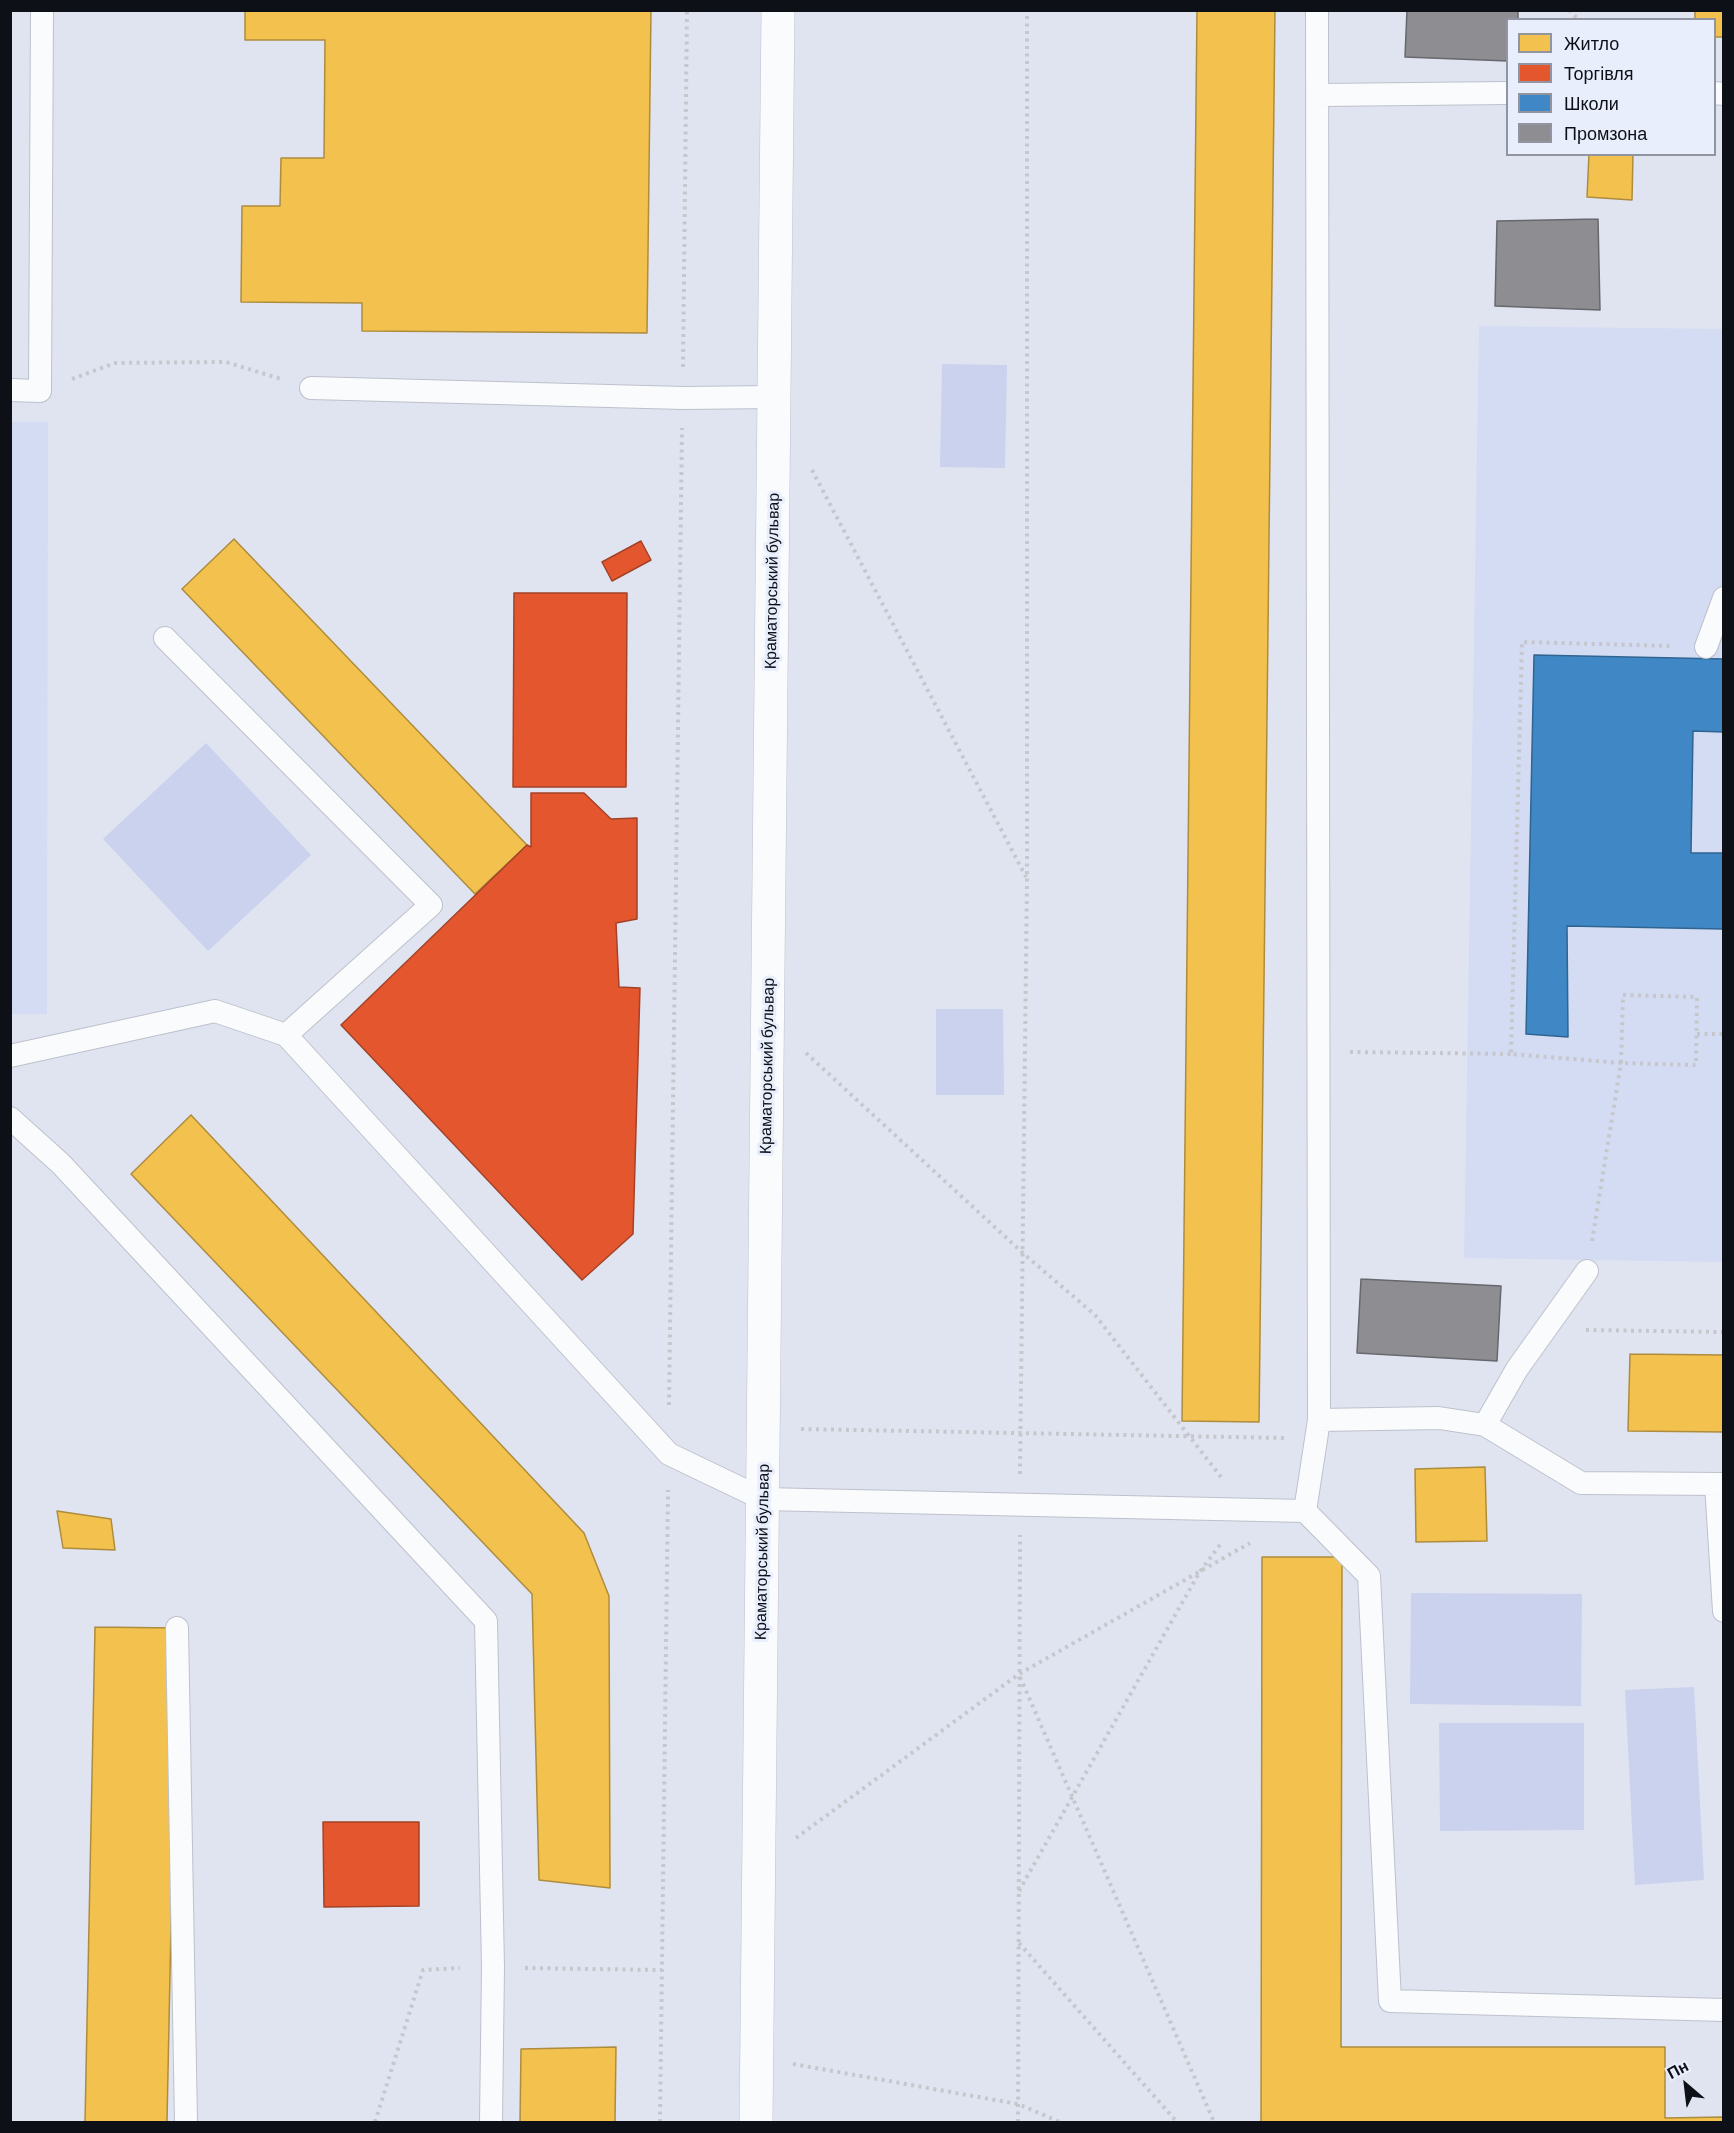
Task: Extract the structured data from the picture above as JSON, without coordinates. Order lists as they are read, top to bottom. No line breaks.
{"streets":{"street":["Краматорський бульвар"]},"legend":["Житло","Торгівля","Школи","Промзона"],"north":"top left"}
